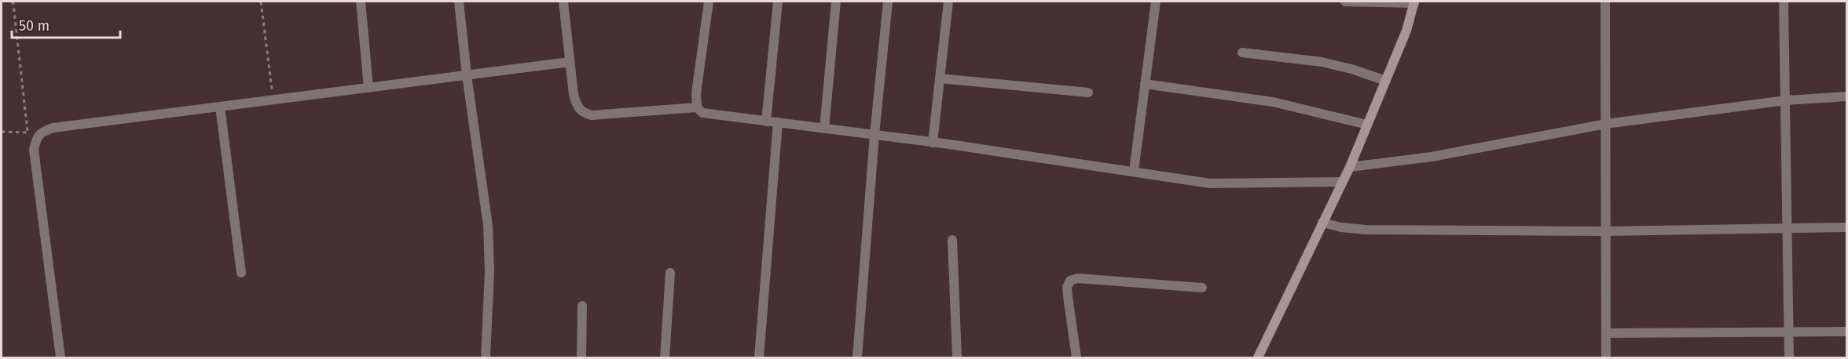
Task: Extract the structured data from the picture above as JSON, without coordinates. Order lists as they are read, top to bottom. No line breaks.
{"scale_bar":"50 m"}
